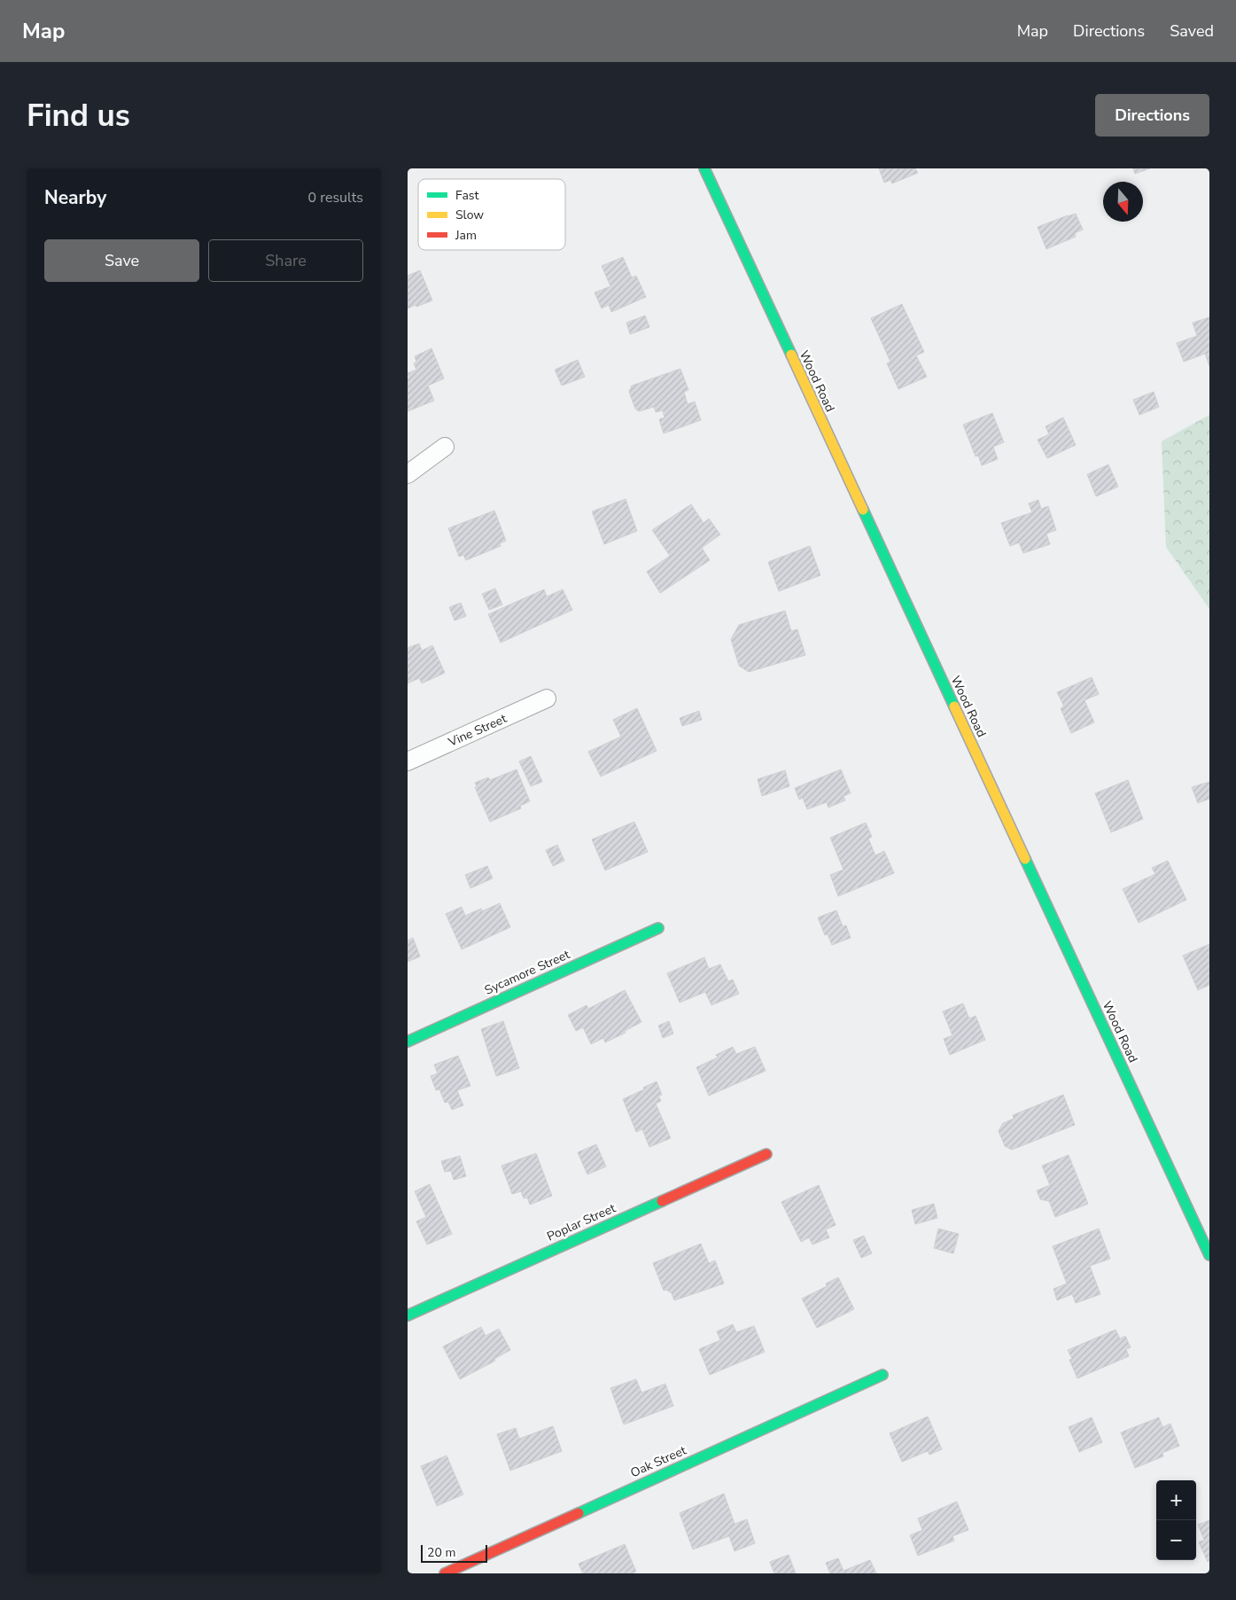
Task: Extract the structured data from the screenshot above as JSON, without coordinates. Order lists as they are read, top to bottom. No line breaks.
{"streets":{"street":["Wood Road","Vine Street","Sycamore Street","Poplar Street","Oak Street"]},"legend":["Fast","Slow","Jam"],"scale_bar":"20 m","north":"bottom","page":{"header":"Map","nav":["Map","Directions","Saved"],"buttons":["Directions",["Save","Share"]],"title":"Find us","heading":["Nearby","0 results"],"map_buttons":["+","−"],"scale":"20 m"}}
